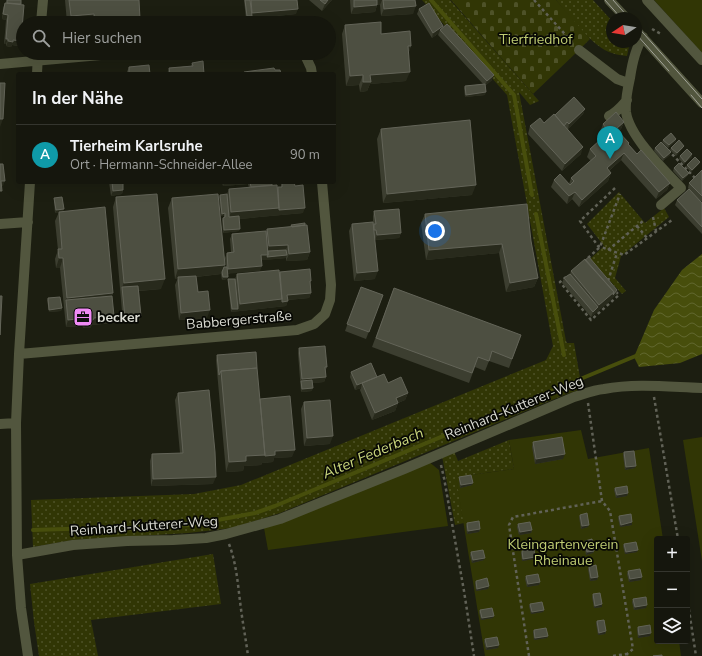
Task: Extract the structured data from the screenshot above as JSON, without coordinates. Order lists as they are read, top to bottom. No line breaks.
{"streets":{"street":["Babbergerstraße","Reinhard-Kutterer-Weg"]},"water":["Alter Federbach"],"parks":["Tierfriedhof","Kleingartenverein Rheinaue"],"places":{"office":["becker"]},"north":"left","page":{"search":"Hier suchen","heading":"In der Nähe","list":[{"mark":"A","name":"Tierheim Karlsruhe","note":"Ort · Hermann-Schneider-Allee","value":"90 m"}],"pins":"A","map_buttons":["+","−"]}}
